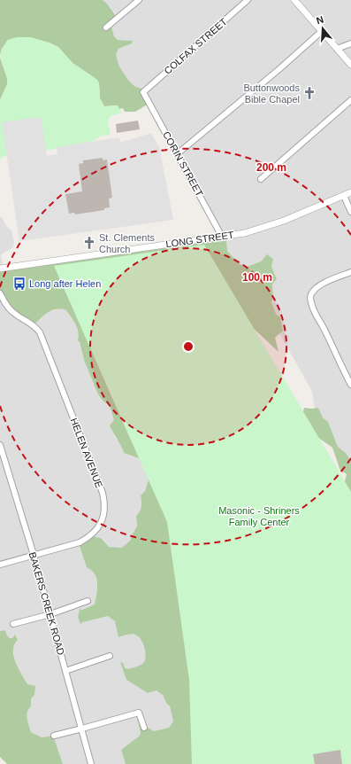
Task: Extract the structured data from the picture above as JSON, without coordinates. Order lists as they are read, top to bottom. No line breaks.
{"streets":{"street":["COLFAX STREET","CORIN STREET","LONG STREET","HELEN AVENUE","BAKERS CREEK ROAD"]},"crossings":[["COLFAX STREET","CORIN STREET"],["CORIN STREET","LONG STREET"],["HELEN AVENUE","BAKERS CREEK ROAD"]],"parks":["Masonic - Shriners Family Center"],"places":{"church":["Buttonwoods Bible Chapel","St. Clements Church"],"bus stop":["Long after Helen"]},"north":"top","rings":["200 m","100 m"]}
